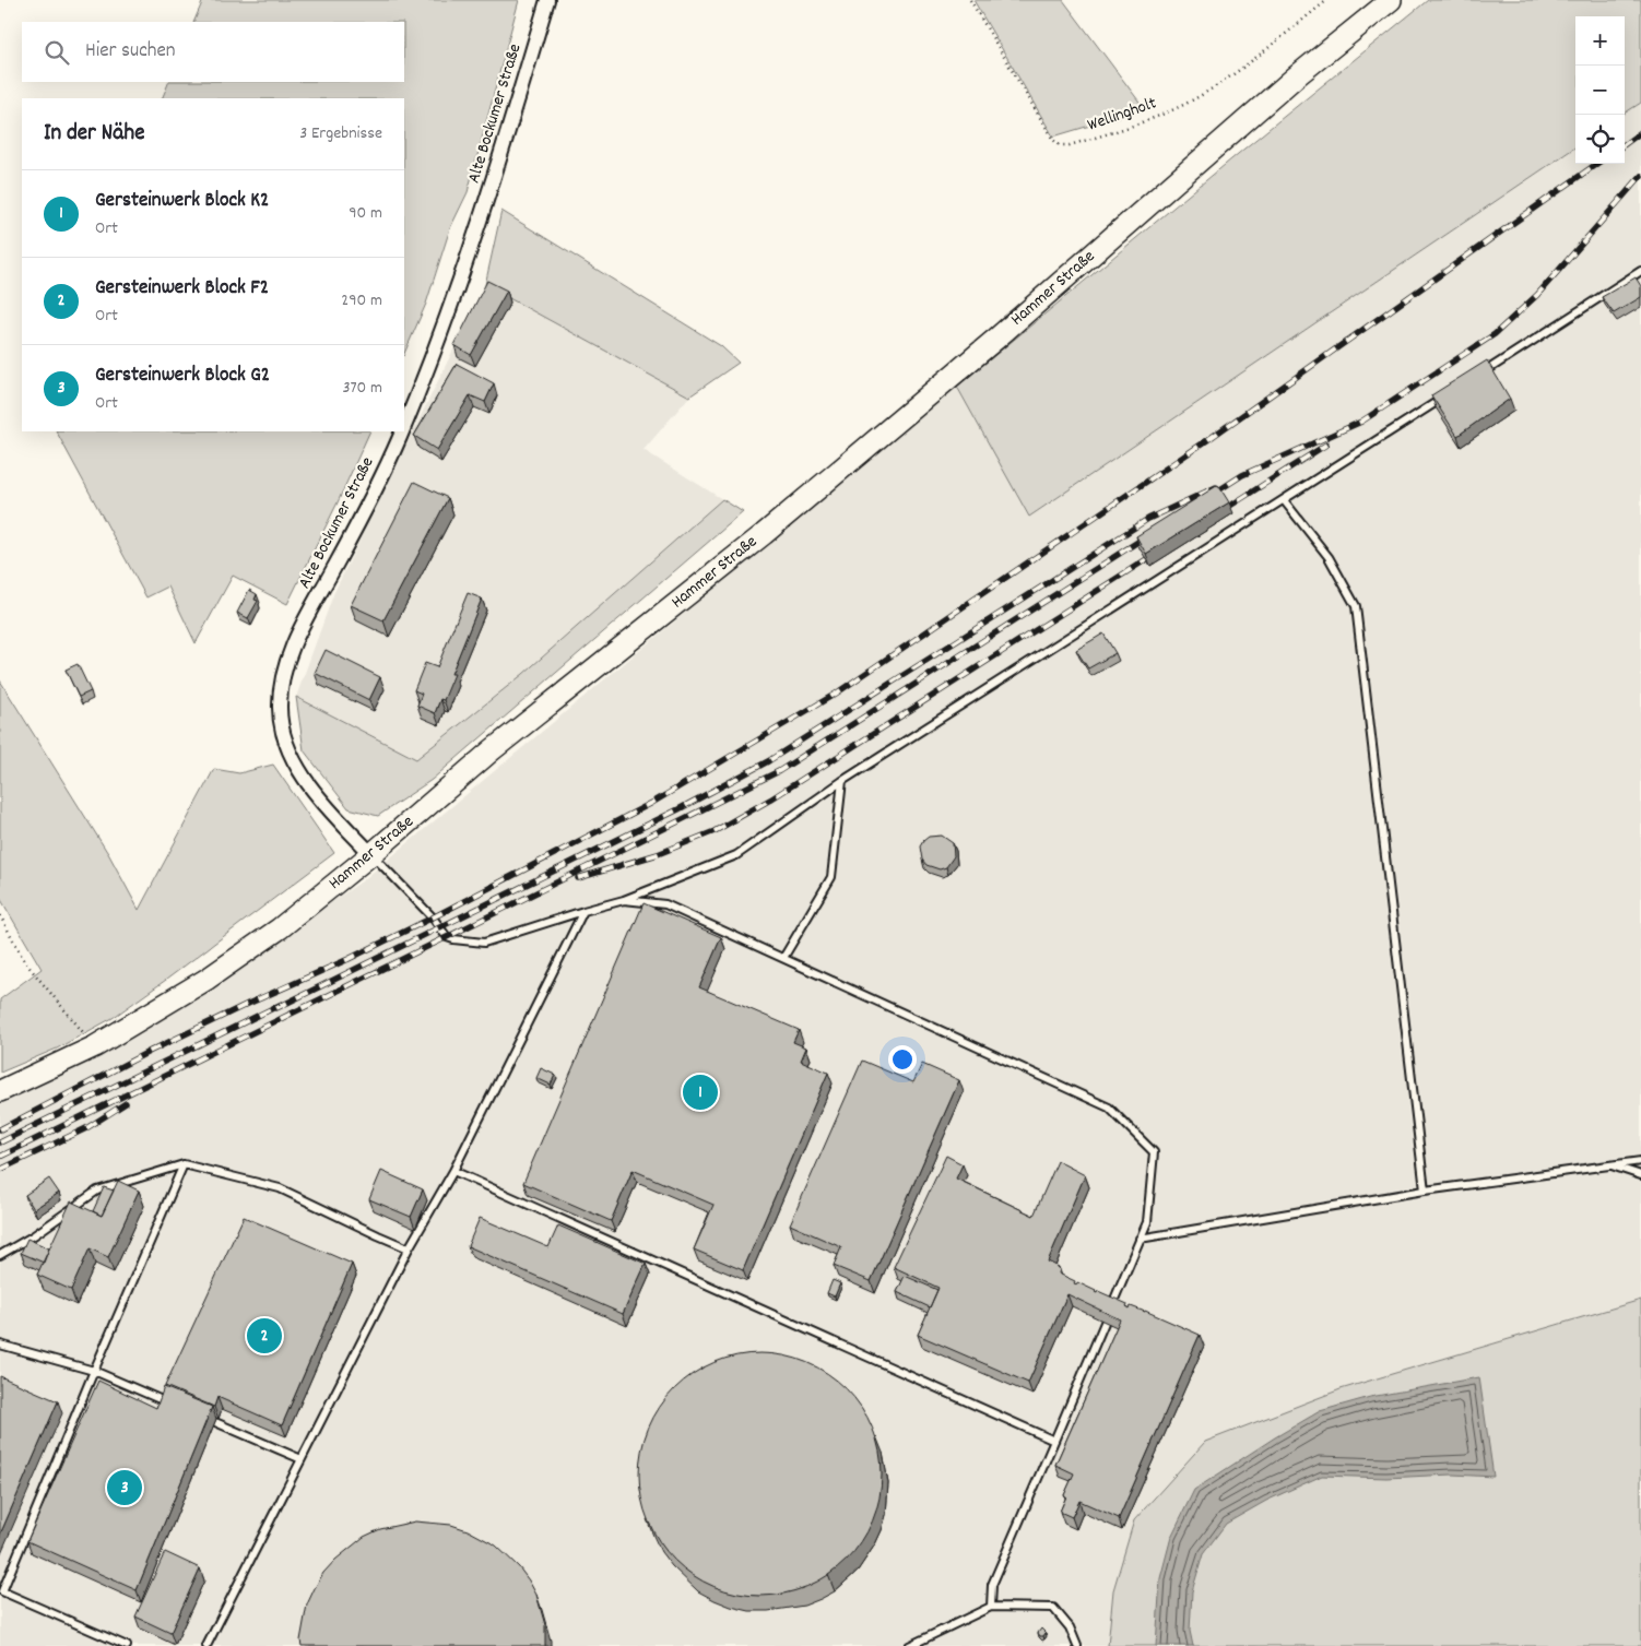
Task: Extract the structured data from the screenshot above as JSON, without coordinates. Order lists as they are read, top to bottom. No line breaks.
{"streets":{"main road":["Hammer Straße"],"street":["Alte Bockumer Straße"],"path":["Wellingholt"]},"crossings":[["Alte Bockumer Straße","Hammer Straße"]],"page":{"map_buttons":["+","−"],"search":"Hier suchen","heading":["In der Nähe","3 Ergebnisse"],"list":[{"mark":"1","name":"Gersteinwerk Block K2","note":"Ort","value":"90 m"},{"mark":"2","name":"Gersteinwerk Block F2","note":"Ort","value":"290 m"},{"mark":"3","name":"Gersteinwerk Block G2","note":"Ort","value":"370 m"}],"pins":["1","2","3"]}}
